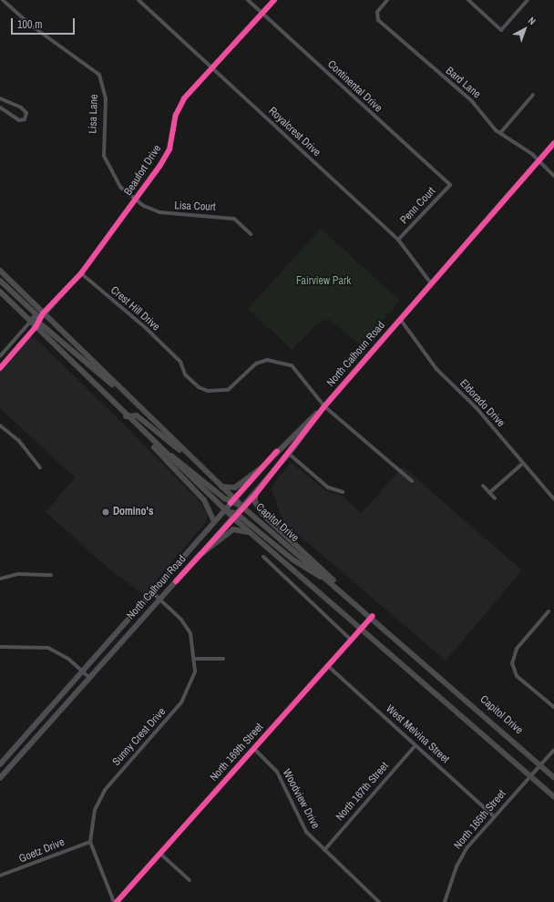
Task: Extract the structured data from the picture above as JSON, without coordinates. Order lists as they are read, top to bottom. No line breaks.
{"streets":{"main road":["North Calhoun Road","Capitol Drive"],"street":["Bard Lane","Continental Drive","Lisa Lane","Royalcrest Drive","Beaufort Drive","Penn Court","Lisa Court","Crest Hill Drive","Eldorado Drive","West Melvina Street","Sunny Crest Drive","North 169th Street","North 167th Street","Woodview Drive","North 165th Street","Goetz Drive"]},"crossings":[["Bard Lane","North Calhoun Road"],["Continental Drive","Beaufort Drive"],["Continental Drive","Penn Court"],["Lisa Lane","Beaufort Drive"],["Lisa Lane","Lisa Court"],["Royalcrest Drive","Beaufort Drive"],["Royalcrest Drive","Penn Court"],["Royalcrest Drive","North Calhoun Road"],["Beaufort Drive","Lisa Court"],["Beaufort Drive","Crest Hill Drive"],["Crest Hill Drive","North Calhoun Road"],["North Calhoun Road","Eldorado Drive"],["North Calhoun Road","Capitol Drive"],["North Calhoun Road","Sunny Crest Drive"],["Capitol Drive","North 169th Street"],["Capitol Drive","North 165th Street"],["West Melvina Street","North 169th Street"],["West Melvina Street","North 167th Street"],["West Melvina Street","North 165th Street"],["Sunny Crest Drive","North 169th Street"],["Sunny Crest Drive","Goetz Drive"],["North 169th Street","Woodview Drive"],["North 167th Street","Woodview Drive"]],"parks":["Fairview Park"],"places":["Domino's"],"scale_bar":"100 m","north":"top right"}
